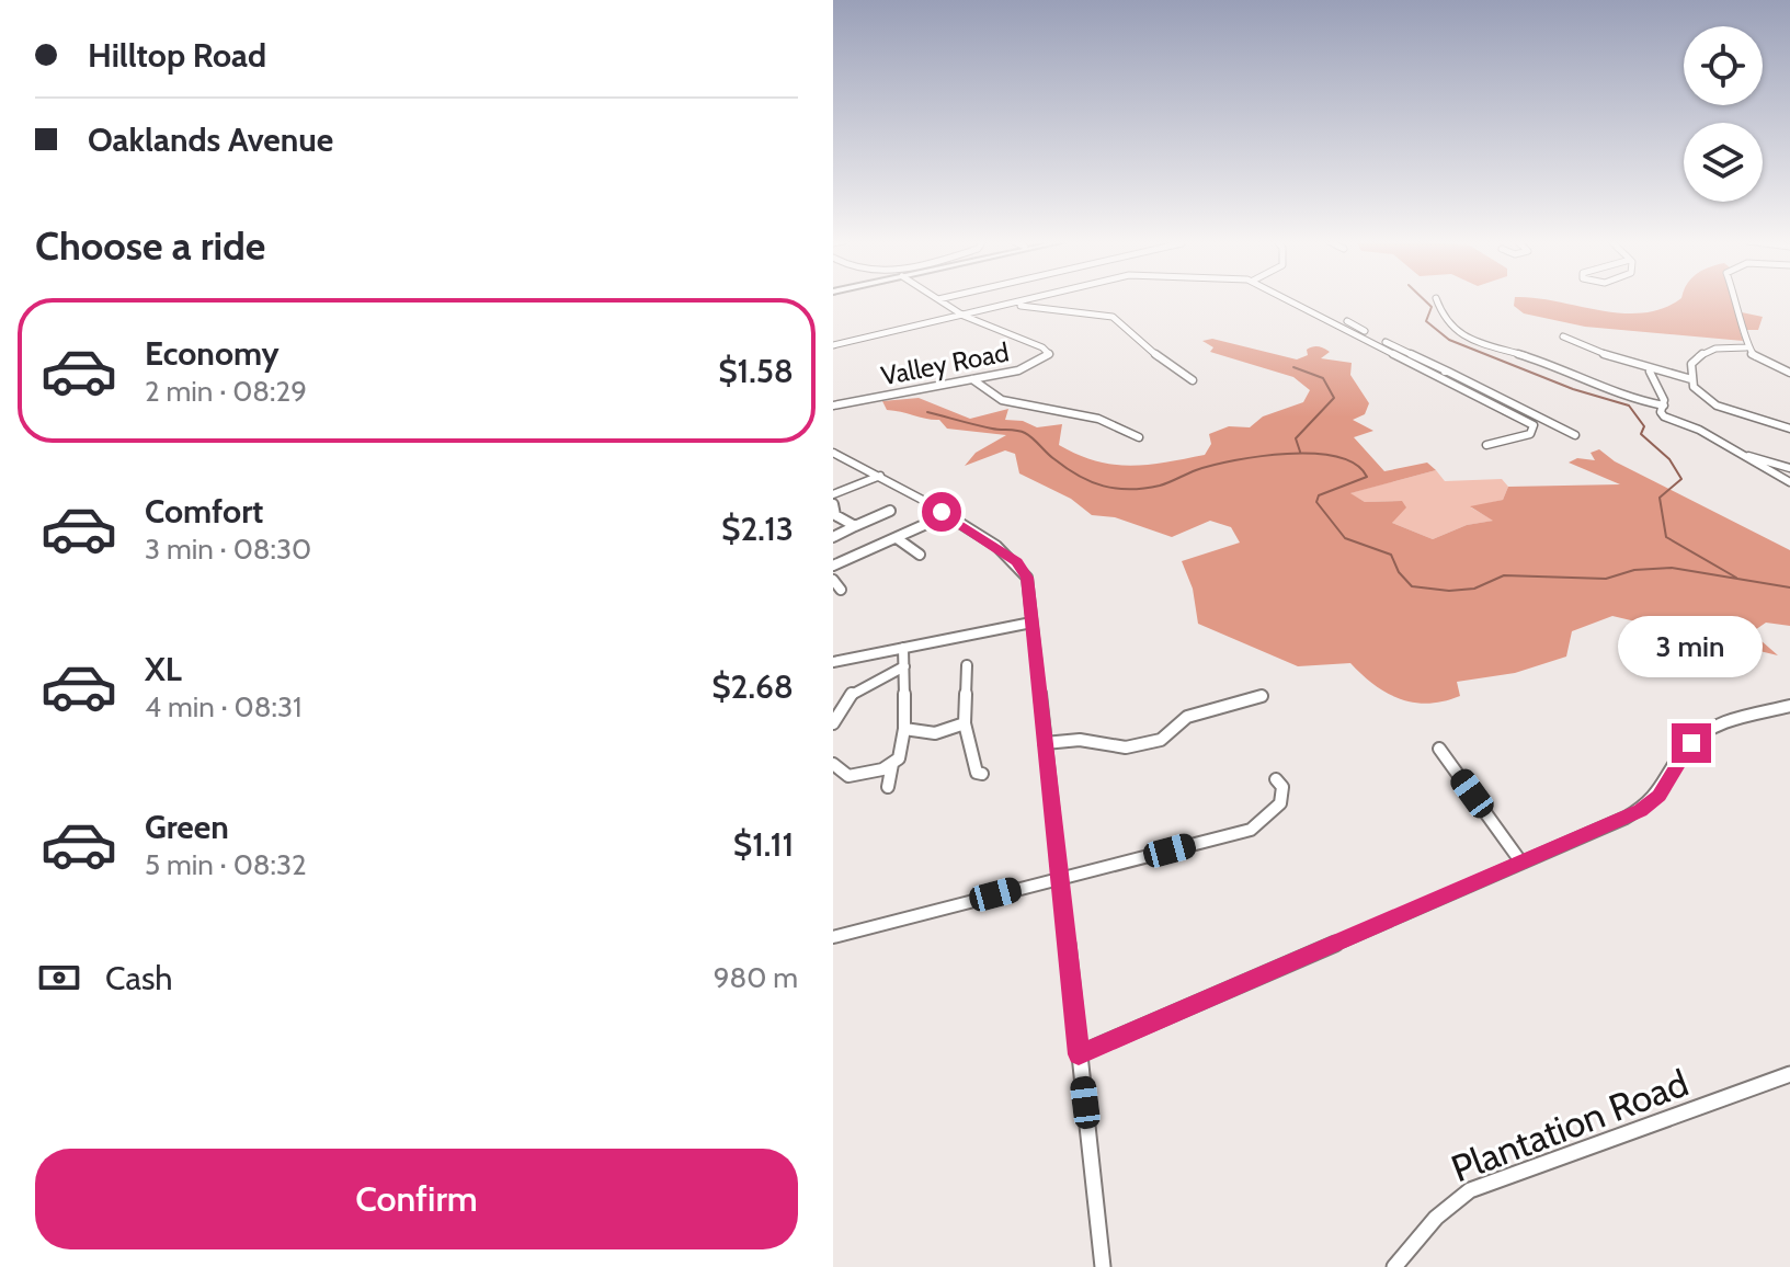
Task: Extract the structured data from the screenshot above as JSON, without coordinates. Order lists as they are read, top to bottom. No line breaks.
{"streets":{"street":["Valley Road","Plantation Road"]},"page":{"banner":["Hilltop Road","Oaklands Avenue"],"heading":"Choose a ride","list":[{"name":"Economy","note":"2 min · 08:29","value":"$1.58"},{"name":"Comfort","note":"3 min · 08:30","value":"$2.13"},{"name":"XL","note":"4 min · 08:31","value":"$2.68"},{"name":"Green","note":"5 min · 08:32","value":"$1.11"}],"bubble":"3 min","pay":["Cash","980 m"],"buttons":"Confirm"}}
